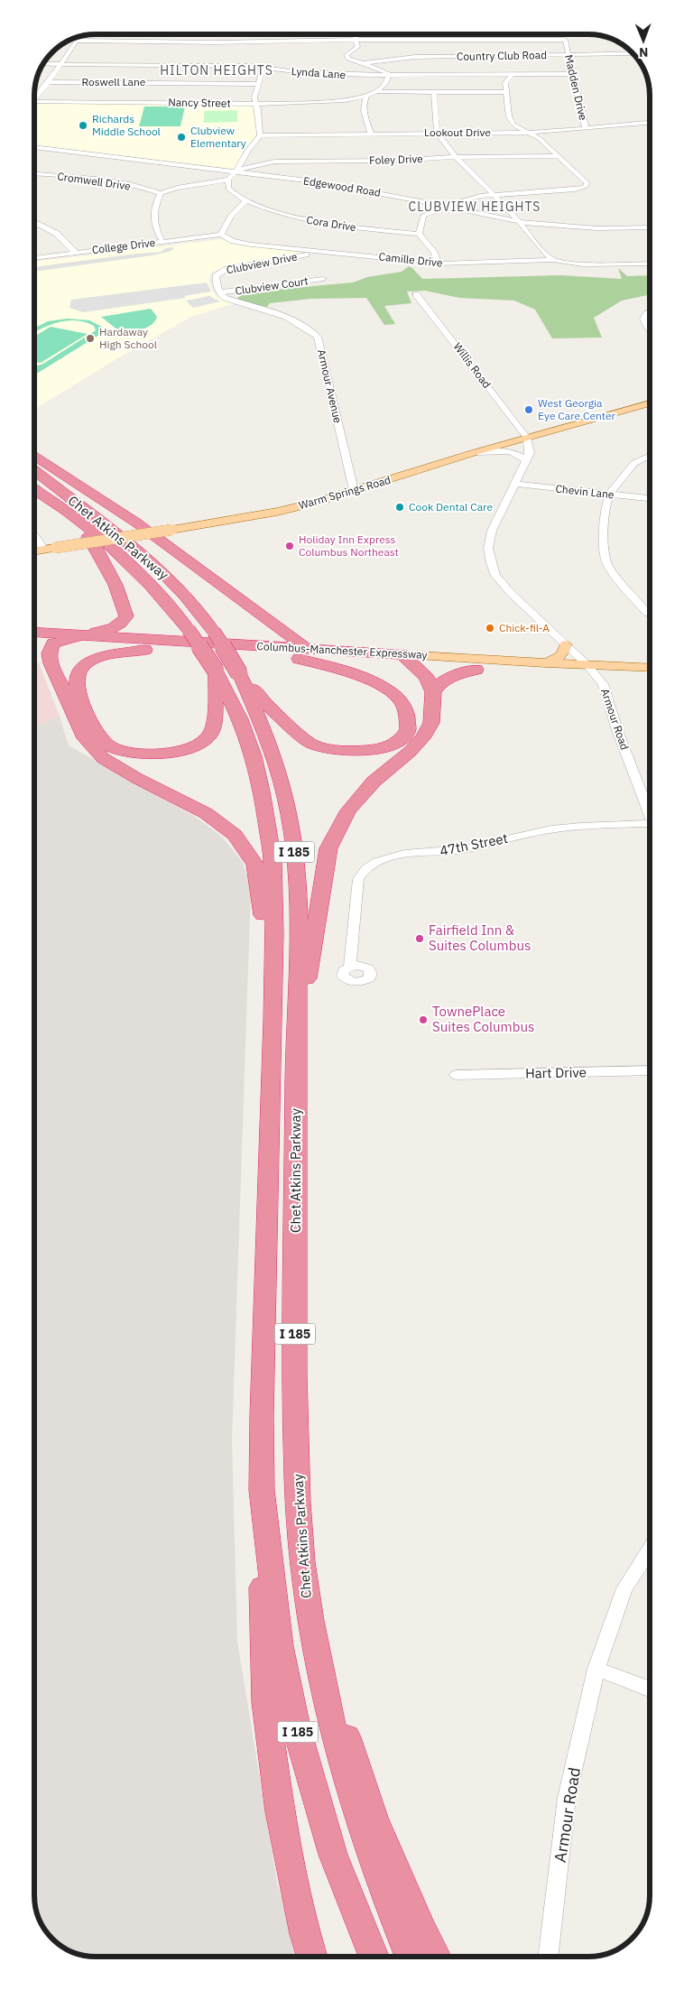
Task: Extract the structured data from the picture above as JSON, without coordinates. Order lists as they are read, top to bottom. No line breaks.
{"streets":{"highway":["Chet Atkins Parkway","Columbus-Manchester Expressway","I 185"],"main road":["Warm Springs Road"],"street":["Country Club Road","Lynda Lane","Roswell Lane","Madden Drive","Nancy Street","Lookout Drive","Foley Drive","Cromwell Drive","Edgewood Road","Cora Drive","College Drive","Camille Drive","Clubview Drive","Clubview Court","Willis Road","Armour Avenue","Chevin Lane","Armour Road","47th Street","Hart Drive"]},"crossings":[["Country Club Road","Madden Drive"],["Lynda Lane","Madden Drive"],["Madden Drive","Lookout Drive"],["Foley Drive","Edgewood Road"],["College Drive","Camille Drive"],["Camille Drive","Clubview Drive"],["Clubview Drive","Clubview Court"],["Clubview Drive","Armour Avenue"],["Willis Road","Warm Springs Road"],["Willis Road","Armour Road"],["Armour Avenue","Warm Springs Road"],["Chevin Lane","Armour Road"],["Warm Springs Road","Armour Road"],["Columbus-Manchester Expressway","Armour Road"]],"districts":["HILTON HEIGHTS","CLUBVIEW HEIGHTS"],"places":["Richards Middle School","Clubview Elementary","Hardaway High School","West Georgia Eye Care Center","Cook Dental Care","Holiday Inn Express Columbus Northeast","Chick-fil-A","Fairfield Inn & Suites Columbus","TownePlace Suites Columbus"],"north":"bottom"}
